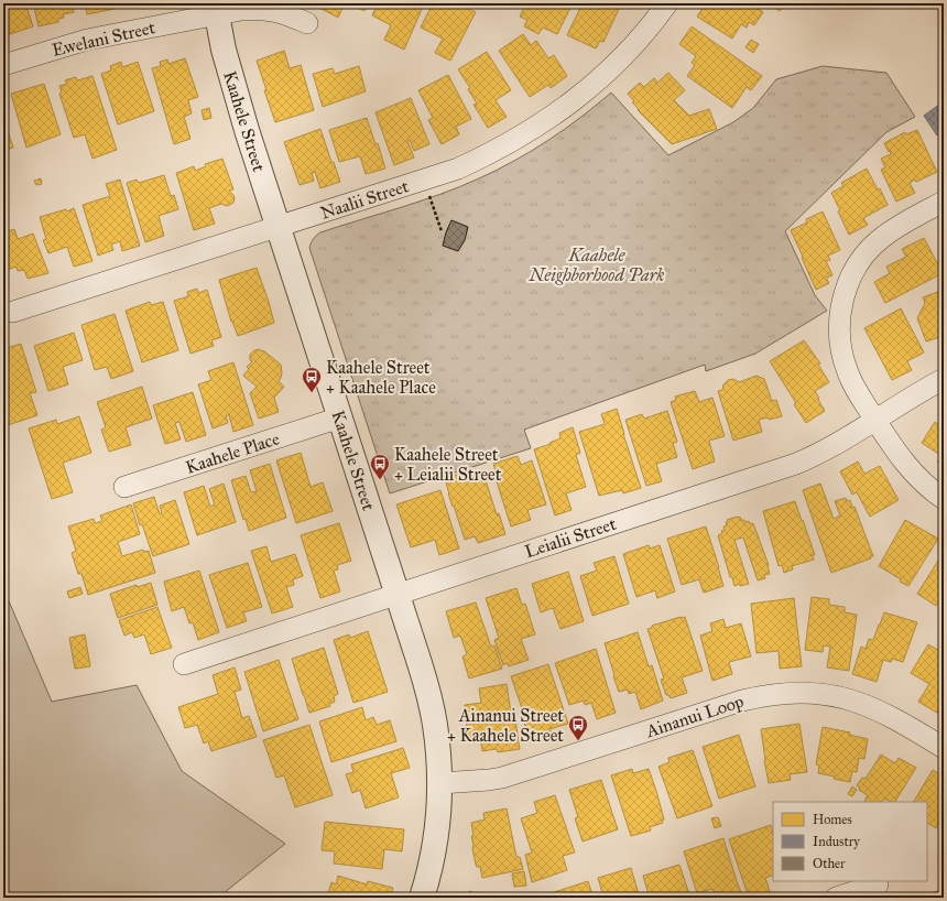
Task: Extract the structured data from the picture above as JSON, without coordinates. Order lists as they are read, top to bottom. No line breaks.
{"streets":{"street":["Ewelani Street","Kaahele Street","Naalii Street","Kaahele Place","Leialii Street","Ainanui Loop"]},"crossings":[["Ewelani Street","Kaahele Street"],["Kaahele Street","Naalii Street"],["Kaahele Street","Kaahele Place"],["Kaahele Street","Leialii Street"],["Kaahele Street","Ainanui Loop"]],"parks":["Kaahele Neighborhood Park"],"places":{"bus stop":["Kaahele Street + Kaahele Place","Kaahele Street + Leialii Street","Ainanui Street + Kaahele Street"]},"legend":["Homes","Industry","Other"]}
